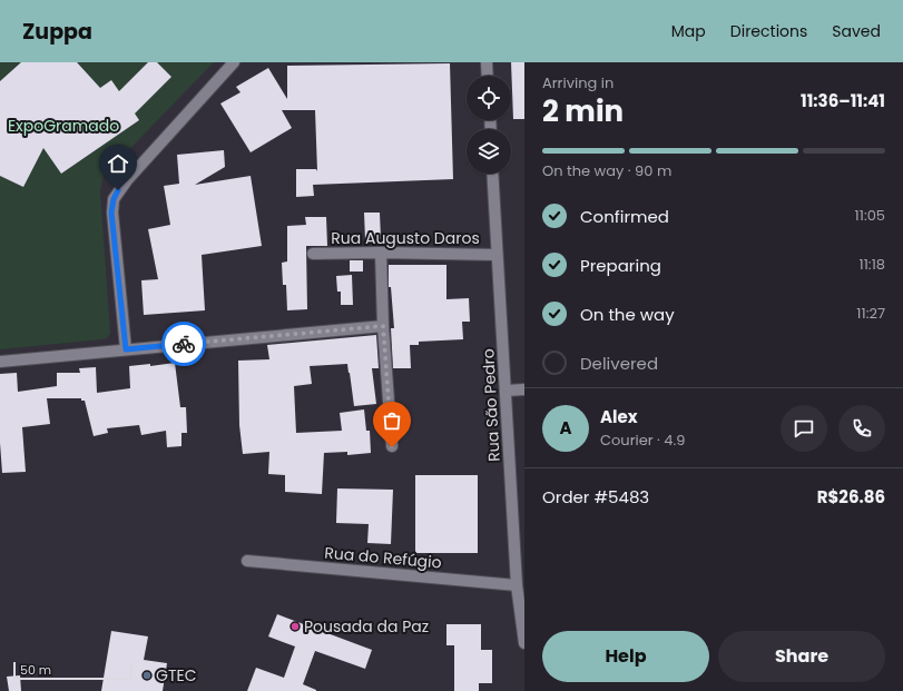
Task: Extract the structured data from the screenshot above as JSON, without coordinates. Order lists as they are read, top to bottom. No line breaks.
{"streets":{"street":["Rua Augusto Daros","Rua São Pedro","Rua do Refúgio"]},"crossings":[["Rua Augusto Daros","Rua São Pedro"],["Rua São Pedro","Rua do Refúgio"]],"parks":["ExpoGramado"],"places":["Pousada da Paz","GTEC"],"scale_bar":"50 m","page":{"header":"Zuppa","nav":["Map","Directions","Saved"],"heading":["2 min","Arriving in","11:36–11:41"],"panel":["Alex","Courier · 4.9","Order #5483","R$26.86"],"bar":"On the way · 90 m","list":[["Confirmed","11:05"],["Preparing","11:18"],["On the way","11:27"],"Delivered"],"round":"A","buttons":["Help","Share"],"scale":"50 m"}}
